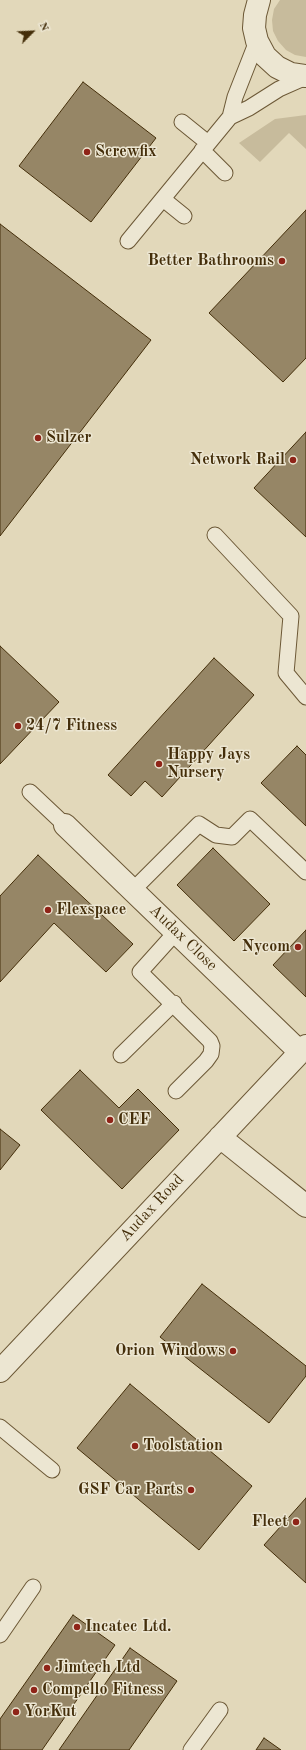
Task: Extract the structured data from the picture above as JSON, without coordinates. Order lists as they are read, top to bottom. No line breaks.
{"streets":{"street":["Audax Close","Audax Road"]},"crossings":[["Audax Close","Audax Road"]],"places":["Screwfix","Better Bathrooms","Sulzer","Network Rail","24/7 Fitness","Happy Jays Nursery","Flexspace","Nycom","CEF","Orion Windows","Toolstation","GSF Car Parts","Fleet","Incatec Ltd.","Jimtech Ltd","Compello Fitness","YorKut"],"north":"top right"}
